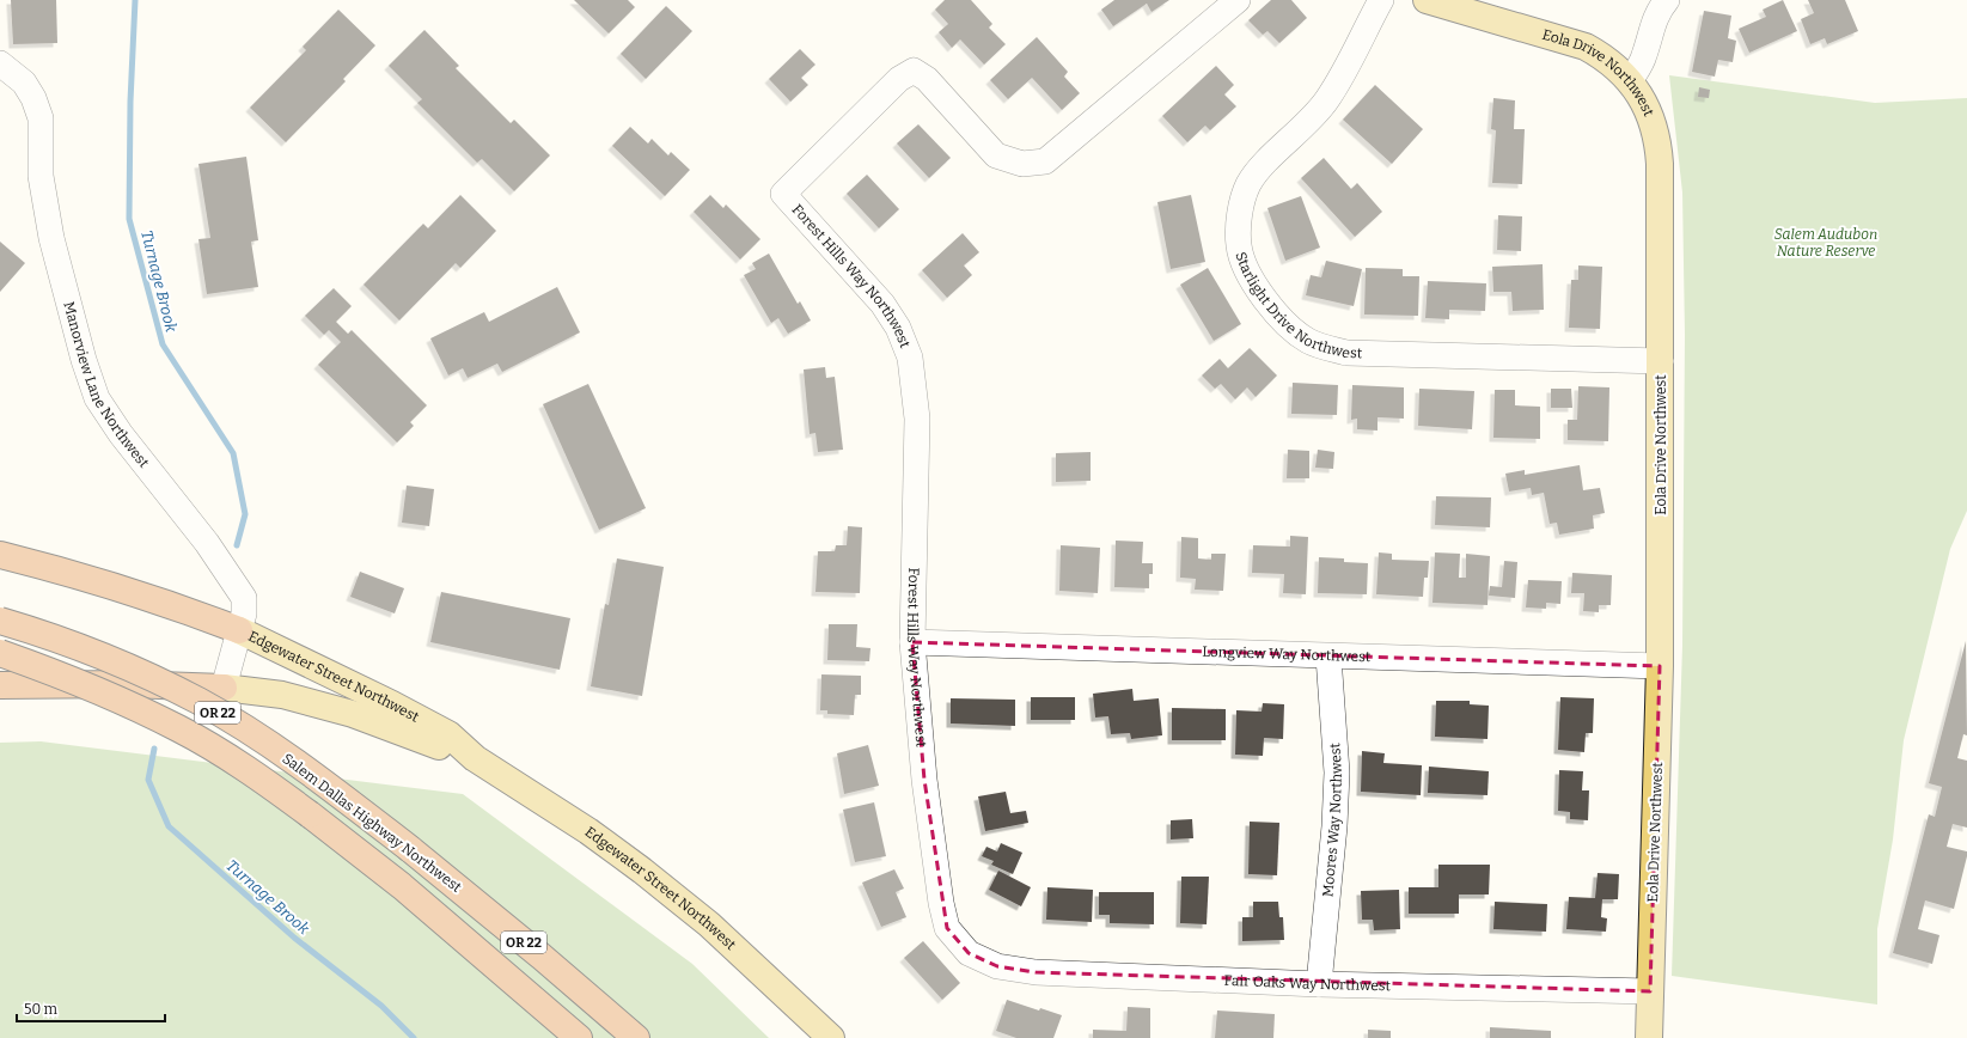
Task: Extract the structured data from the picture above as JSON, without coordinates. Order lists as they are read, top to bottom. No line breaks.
{"streets":{"highway":["OR 22","Salem Dallas Highway Northwest"],"main road":["Eola Drive Northwest","Edgewater Street Northwest"],"street":["Forest Hills Way Northwest","Starlight Drive Northwest","Manorview Lane Northwest","Longview Way Northwest","Moores Way Northwest","Fair Oaks Way Northwest"]},"crossings":[["Eola Drive Northwest","Starlight Drive Northwest"],["Eola Drive Northwest","Longview Way Northwest"],["Eola Drive Northwest","Fair Oaks Way Northwest"],["Forest Hills Way Northwest","Longview Way Northwest"],["Forest Hills Way Northwest","Fair Oaks Way Northwest"],["Manorview Lane Northwest","Edgewater Street Northwest"],["Longview Way Northwest","Moores Way Northwest"],["Moores Way Northwest","Fair Oaks Way Northwest"]],"water":["Turnage Brook"],"parks":["Salem Audubon Nature Reserve"],"scale_bar":"50 m"}
